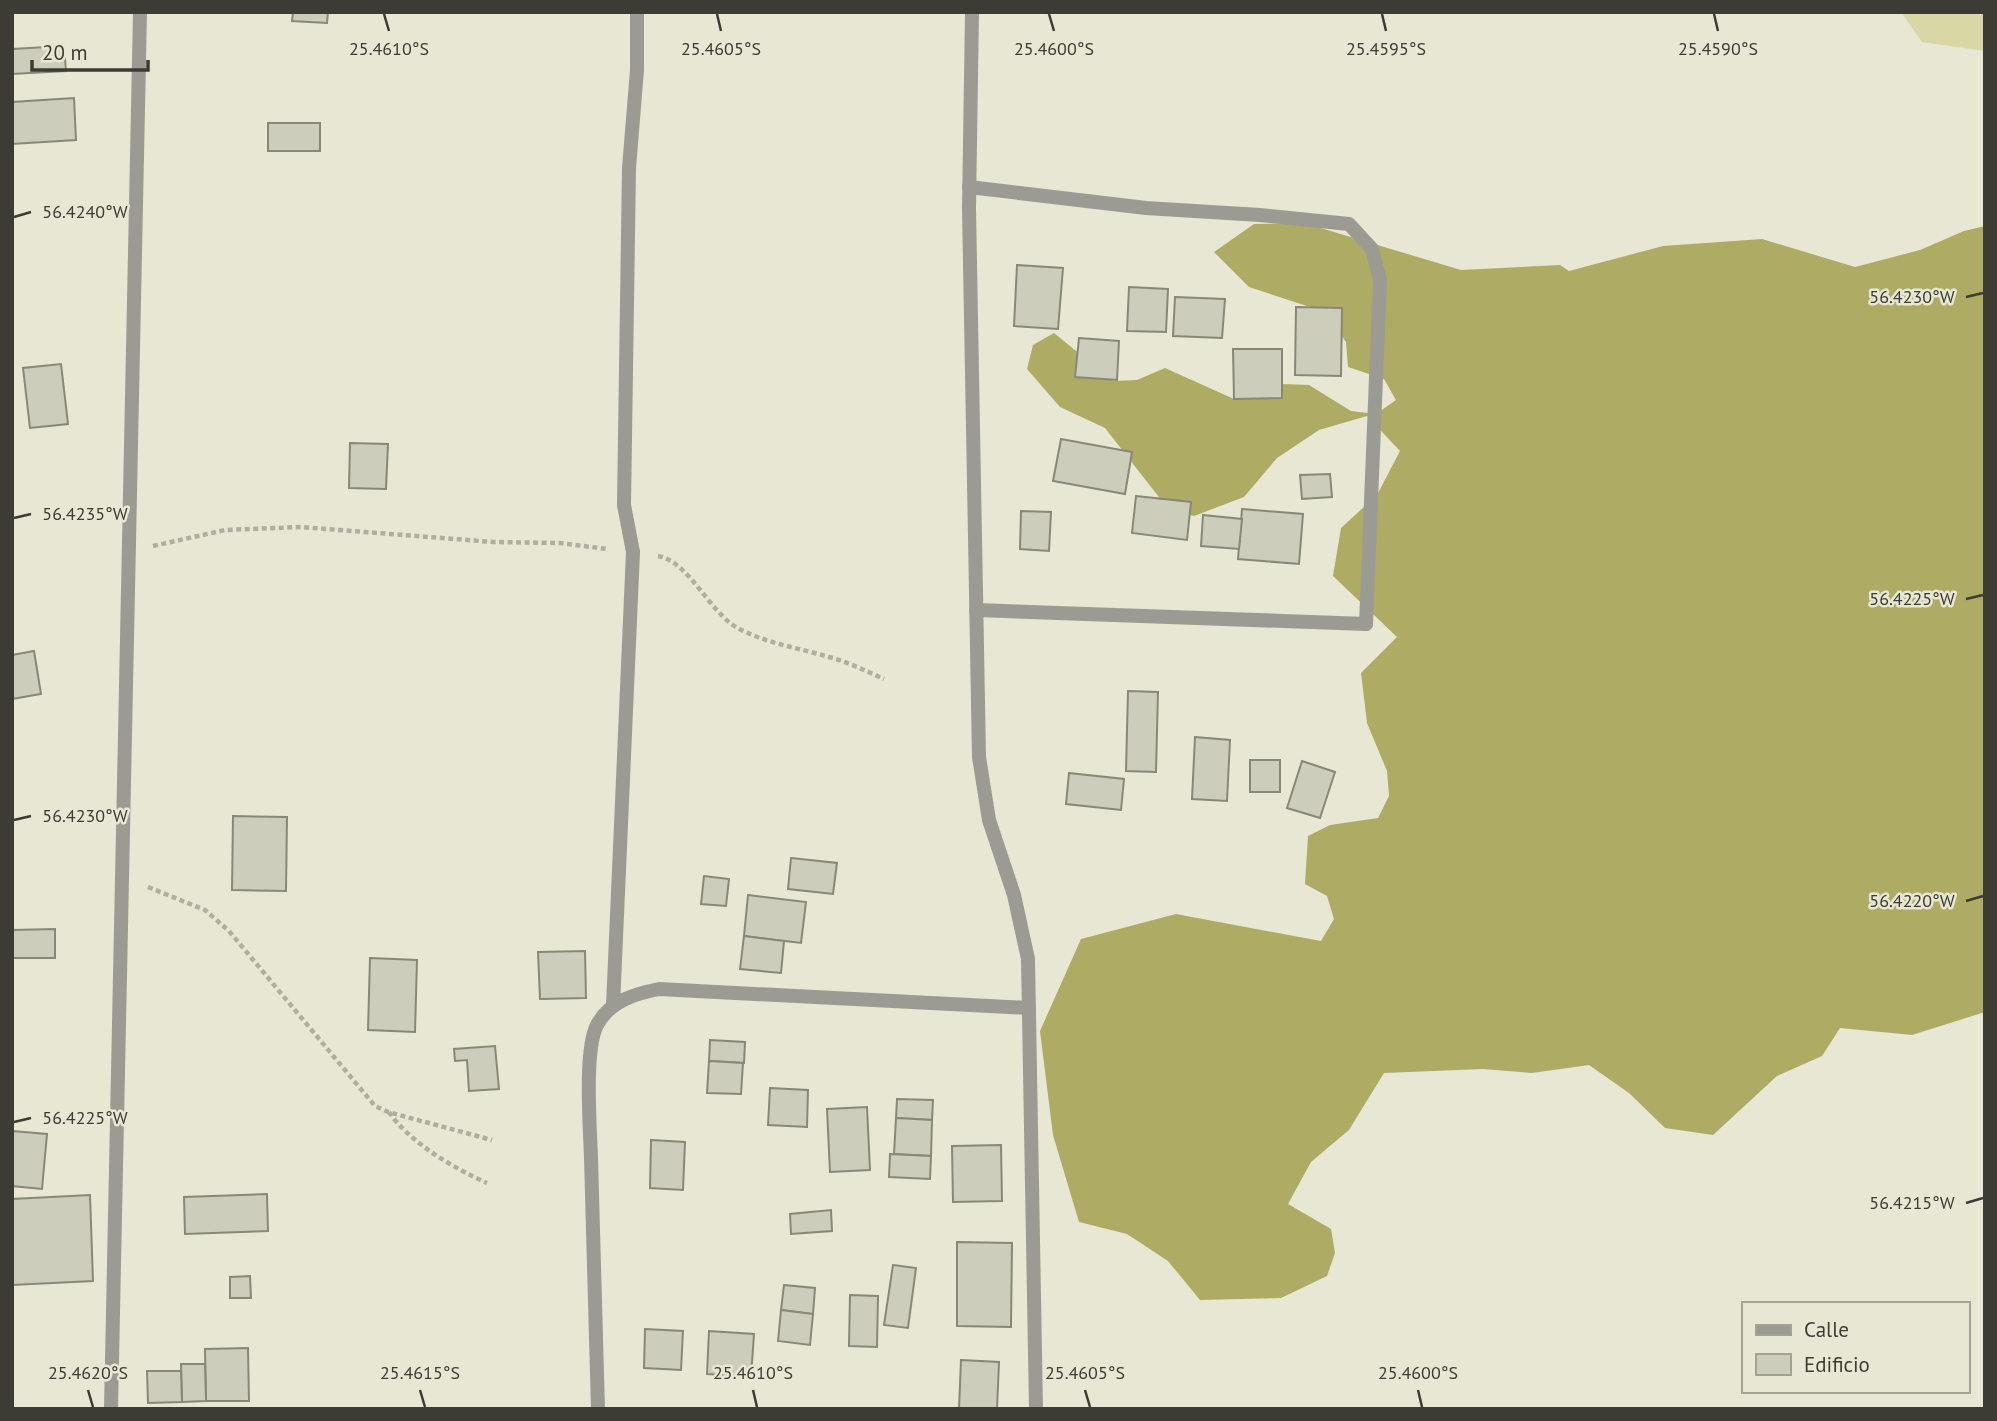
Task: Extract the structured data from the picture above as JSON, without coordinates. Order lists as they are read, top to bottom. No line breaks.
{"legend":["Calle","Edificio"],"scale_bar":"20 m","coordinates":["25.4610°S","25.4605°S","25.4600°S","25.4595°S","25.4590°S","56.4240°W","56.4230°W","56.4235°W","56.4225°W","56.4220°W","56.4215°W","25.4620°S","25.4615°S"]}
